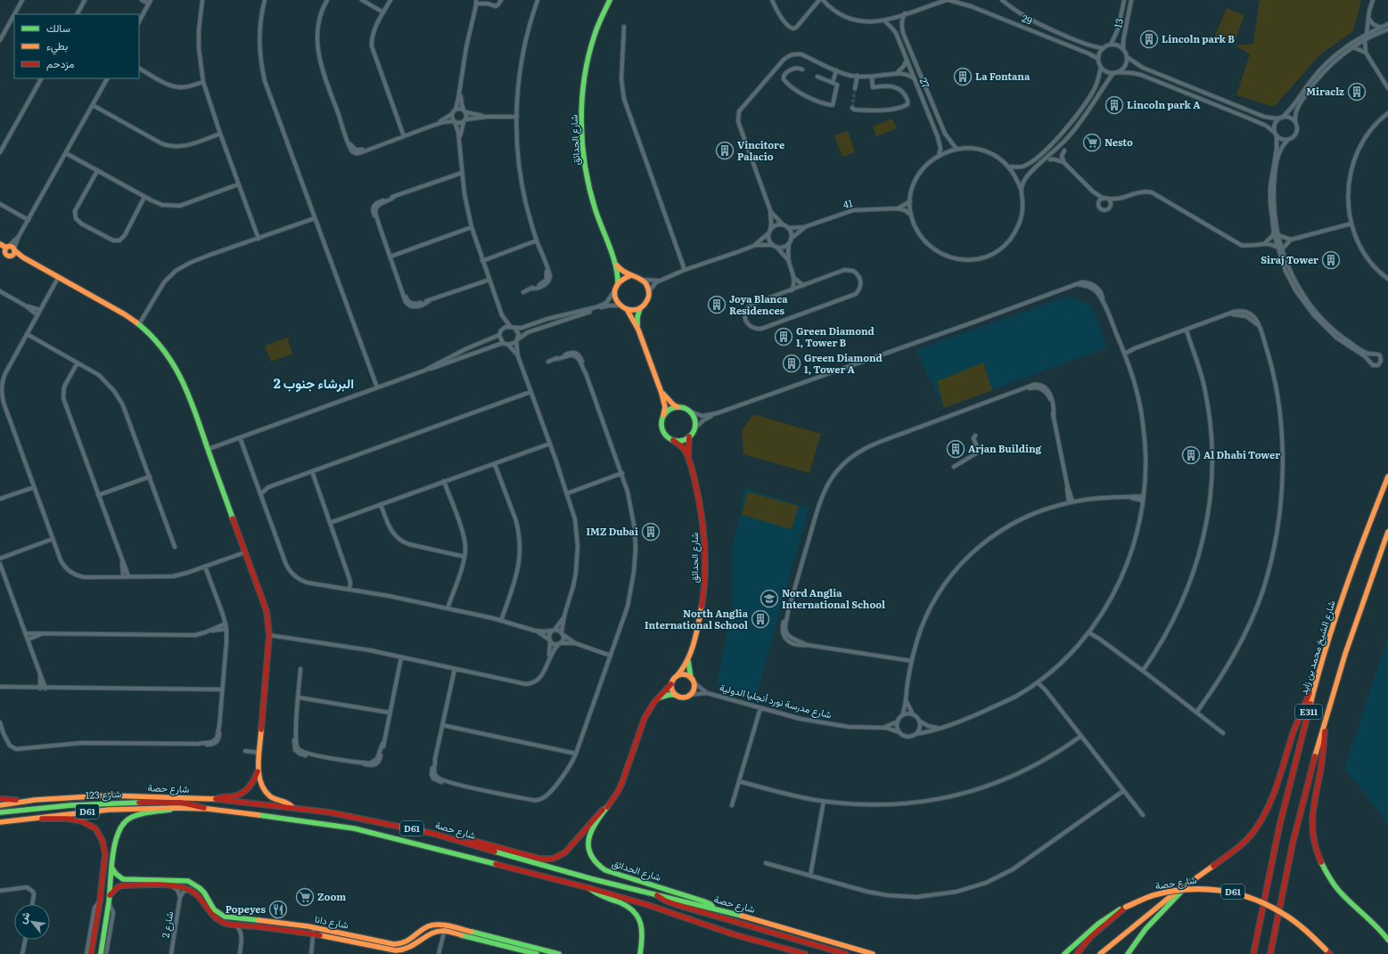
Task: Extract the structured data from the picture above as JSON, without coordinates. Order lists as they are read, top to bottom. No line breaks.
{"streets":{"main road":["شارع الحدائق","شارع الشيخ محمد بن زايد","E311","شارع حصة","شارع 123","D61","شارع دانا"],"street":["29","13","27","41","شارع مدرسة نورد أنجليا الدولية","شارع 2"]},"crossings":[["29","13"],["27","41"],["شارع الحدائق","شارع حصة"],["شارع حصة","شارع 123"]],"districts":["البرشاء جنوب 2"],"places":{"building":["Lincoln park B","La Fontana","Miraclz","Lincoln park A","Vincitore Palacio","Siraj Tower","Joya Blanca Residences","Green Diamond 1, Tower B","Green Diamond 1, Tower A","Arjan Building","Al Dhabi Tower","IMZ Dubai","North Anglia International School"],"supermarket":["Nesto","Zoom"],"school or university":["Nord Anglia International School"],"restaurant":["Popeyes"]},"legend":["سالك","بطيء","مزدحم"],"north":"top left"}
